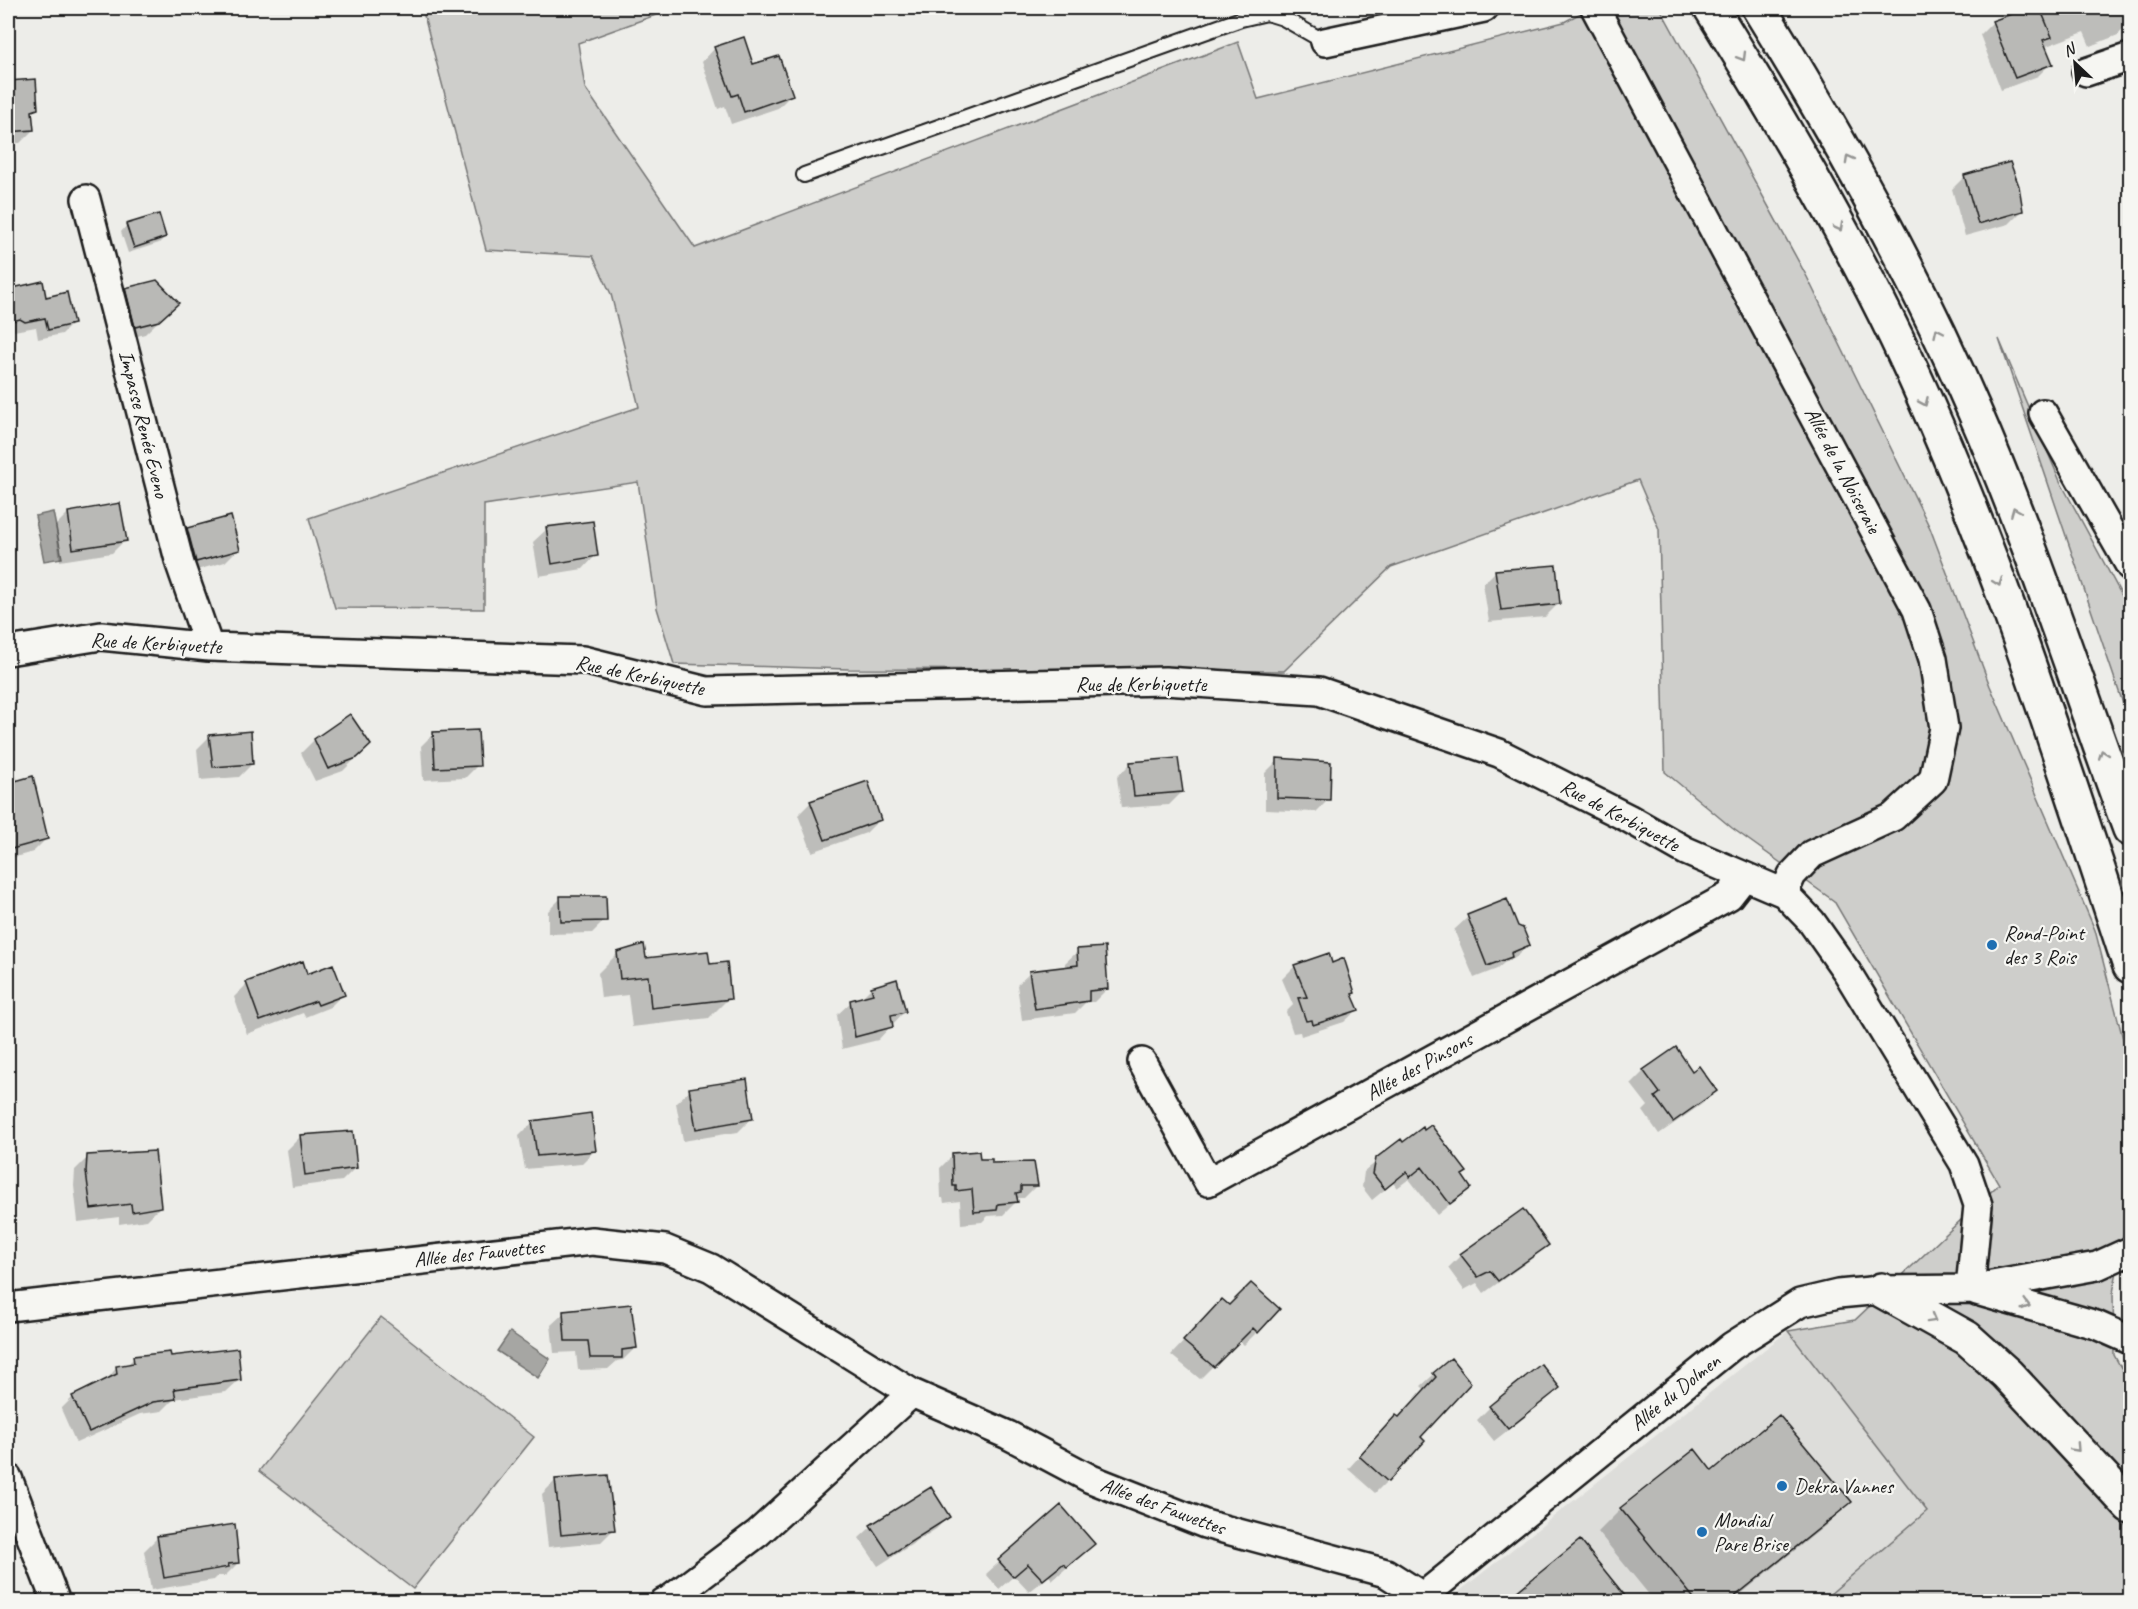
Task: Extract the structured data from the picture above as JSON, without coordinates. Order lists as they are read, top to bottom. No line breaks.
{"streets":{"street":["Impasse Renée Eveno","Allée de la Noiseraie","Rue de Kerbiquette","Allée des Pinsons","Allée des Fauvettes","Allée du Dolmen"]},"crossings":[["Impasse Renée Eveno","Rue de Kerbiquette"],["Allée de la Noiseraie","Rue de Kerbiquette"],["Rue de Kerbiquette","Allée des Pinsons"],["Rue de Kerbiquette","Allée du Dolmen"],["Allée des Fauvettes","Allée du Dolmen"]],"places":["Rond-Point des 3 Rois","Dekra Vannes","Mondial Pare Brise"],"north":"top left"}
